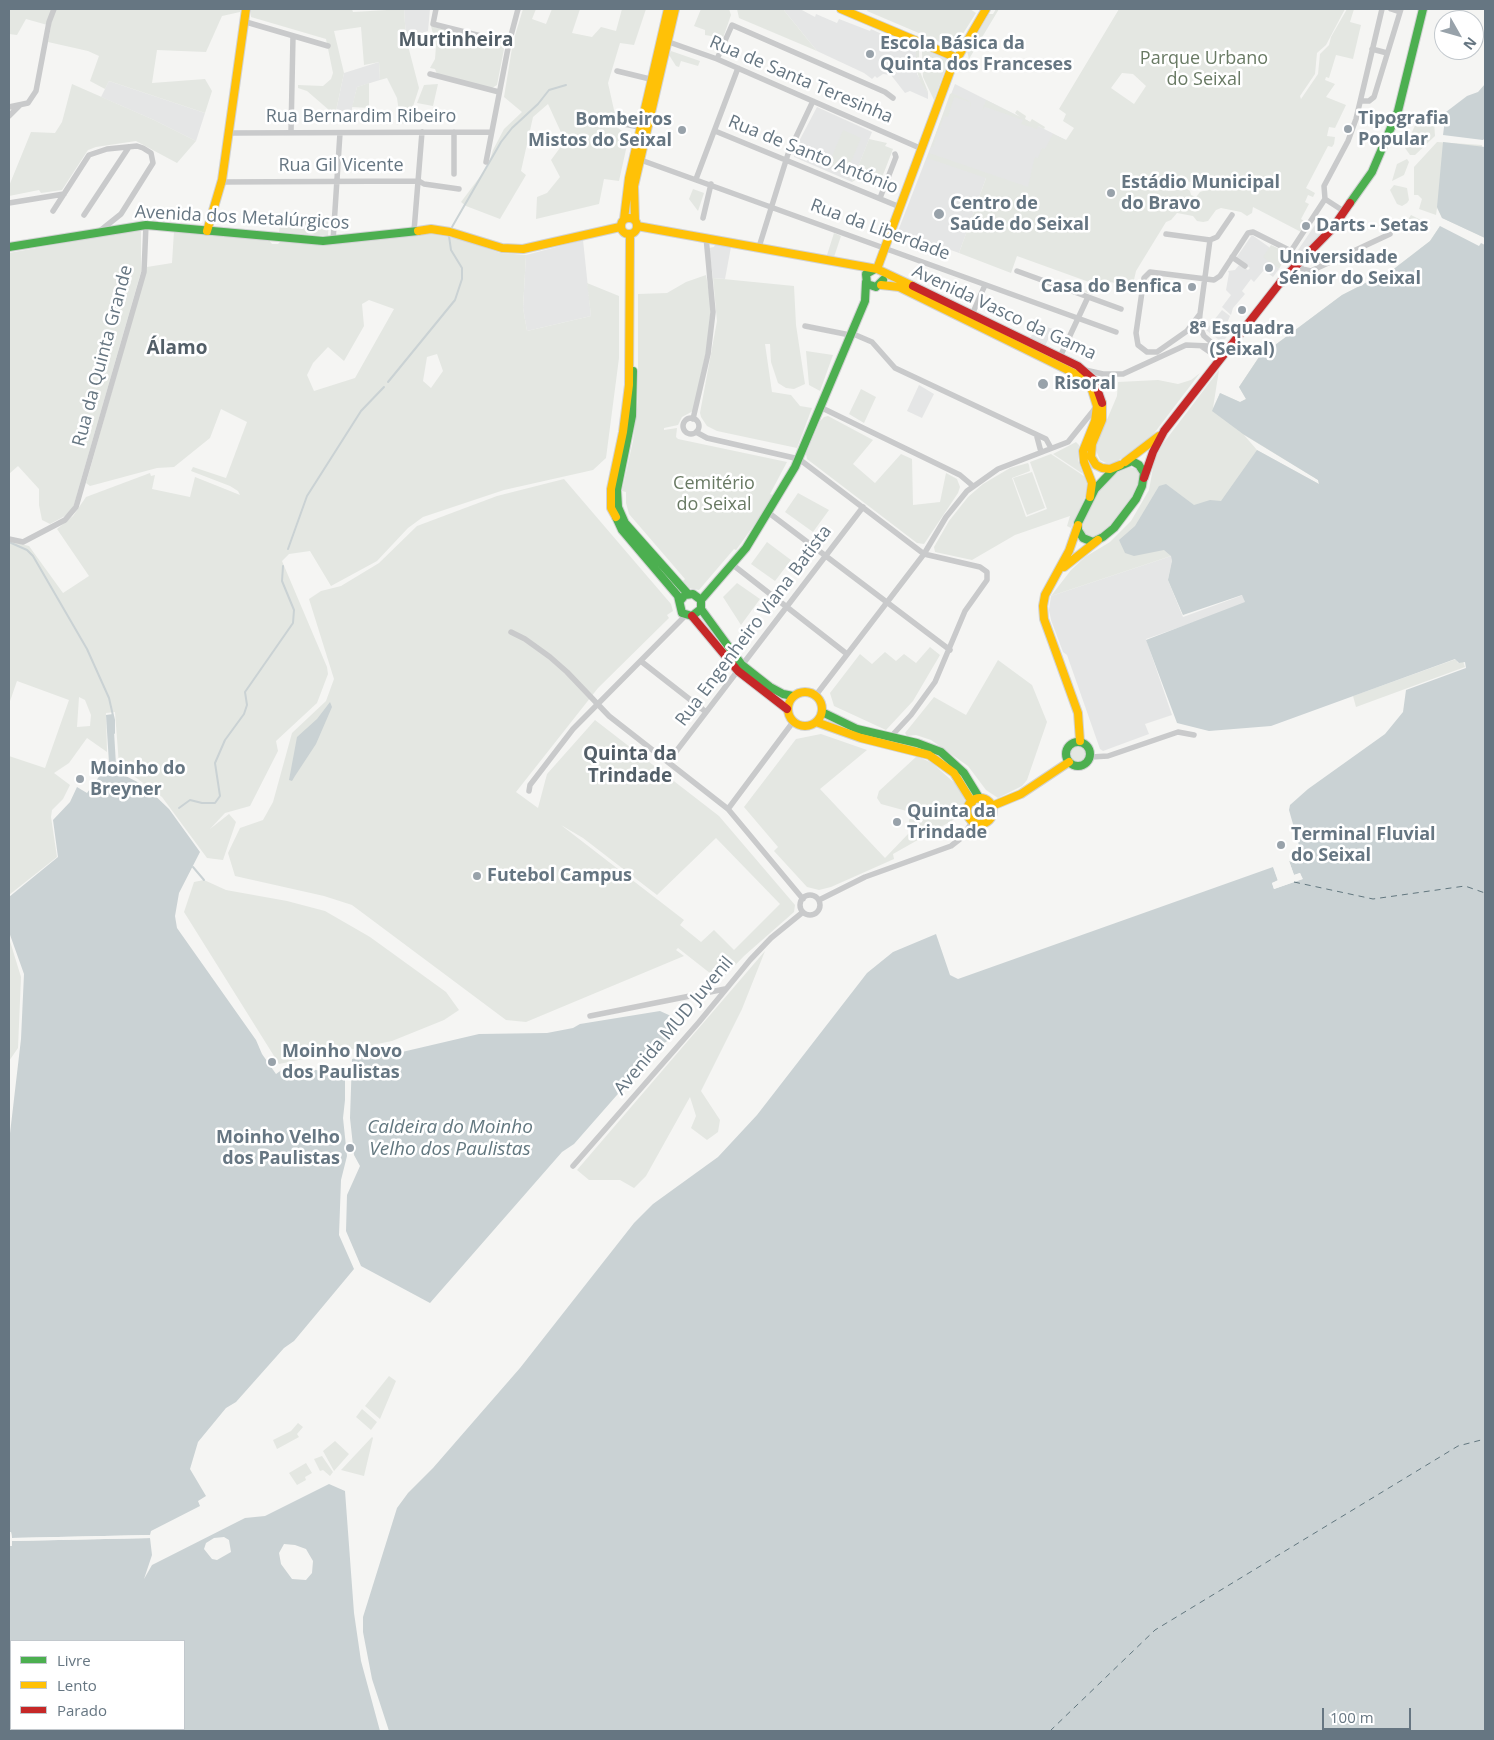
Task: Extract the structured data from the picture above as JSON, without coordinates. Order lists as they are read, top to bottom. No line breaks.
{"streets":{"main road":["Avenida dos Metalúrgicos","Avenida Vasco da Gama"],"street":["Rua de Santa Teresinha","Rua Bernardim Ribeiro","Rua de Santo António","Rua Gil Vicente","Rua da Liberdade","Rua da Quinta Grande","Rua Engenheiro Viana Batista","Avenida MUD Juvenil"]},"crossings":[["Avenida dos Metalúrgicos","Rua da Quinta Grande"]],"districts":["Murtinheira","Álamo","Quinta da Trindade"],"water":["Caldeira do Moinho Velho dos Paulistas"],"parks":["Parque Urbano do Seixal","Cemitério do Seixal"],"places":["Escola Básica da Quinta dos Franceses","Tipografia Popular","Bombeiros Mistos do Seixal","Estádio Municipal do Bravo","Centro de Saúde do Seixal","Darts - Setas","Universidade Sénior do Seixal","Casa do Benfica","8ª Esquadra (Seixal)","Risoral","Moinho do Breyner","Quinta da Trindade","Terminal Fluvial do Seixal","Futebol Campus","Moinho Novo dos Paulistas","Moinho Velho dos Paulistas"],"legend":["Livre","Lento","Parado"],"scale_bar":"100 m","north":"bottom right"}
